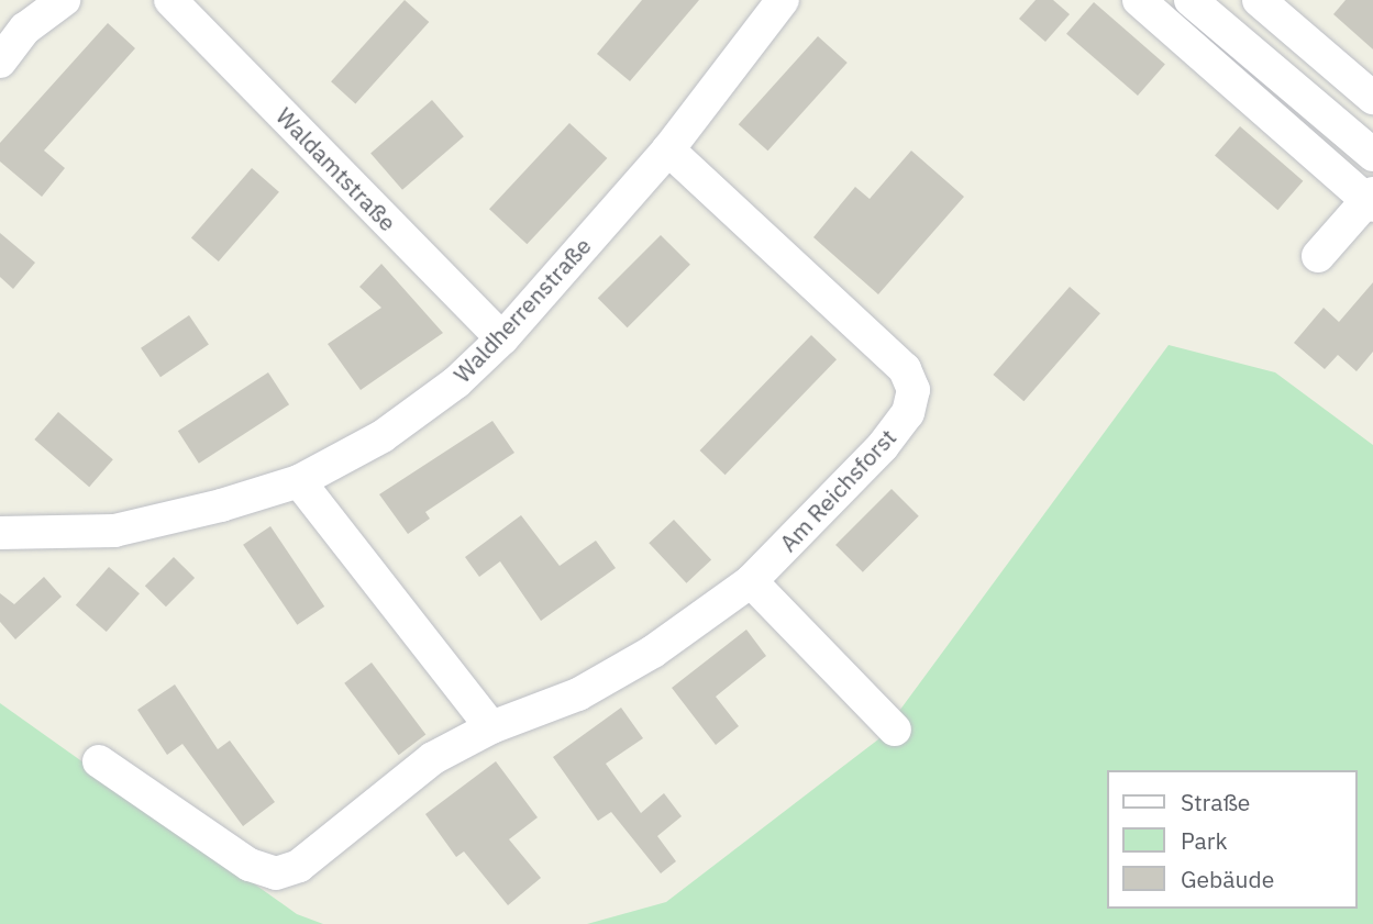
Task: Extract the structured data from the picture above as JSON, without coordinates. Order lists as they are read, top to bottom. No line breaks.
{"streets":{"street":["Waldamtstraße","Waldherrenstraße","Am Reichsforst"]},"crossings":[["Waldamtstraße","Waldherrenstraße"],["Waldherrenstraße","Am Reichsforst"]],"legend":["Straße","Park","Gebäude"]}
